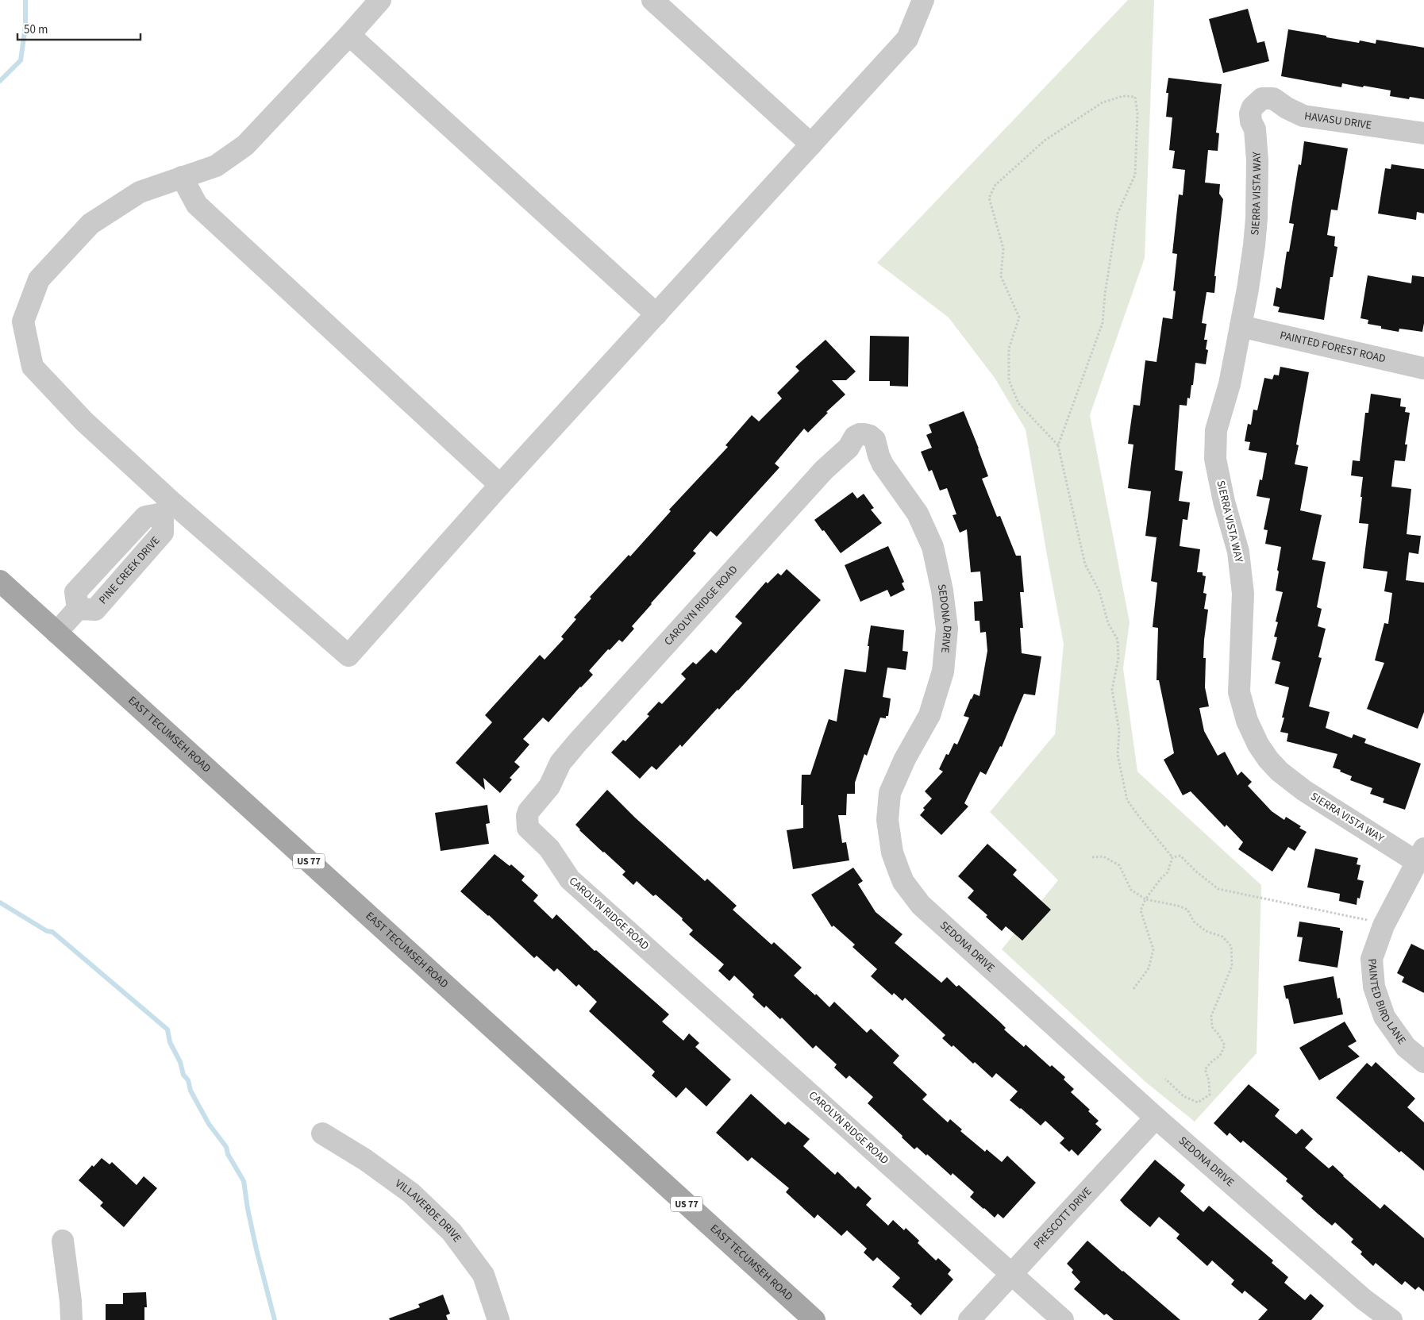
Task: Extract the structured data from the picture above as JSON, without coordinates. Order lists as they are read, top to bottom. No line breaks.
{"streets":{"main road":["EAST TECUMSEH ROAD","US 77"],"street":["HAVASU DRIVE","SIERRA VISTA WAY","PAINTED FOREST ROAD","CAROLYN RIDGE ROAD","SEDONA DRIVE","PAINTED BIRD LANE","VILLAVERDE DRIVE","PRESCOTT DRIVE"]},"crossings":[["HAVASU DRIVE","SIERRA VISTA WAY"],["SIERRA VISTA WAY","PAINTED FOREST ROAD"],["SIERRA VISTA WAY","PAINTED BIRD LANE"],["CAROLYN RIDGE ROAD","SEDONA DRIVE"],["CAROLYN RIDGE ROAD","PRESCOTT DRIVE"],["SEDONA DRIVE","PRESCOTT DRIVE"]],"scale_bar":"50 m"}
